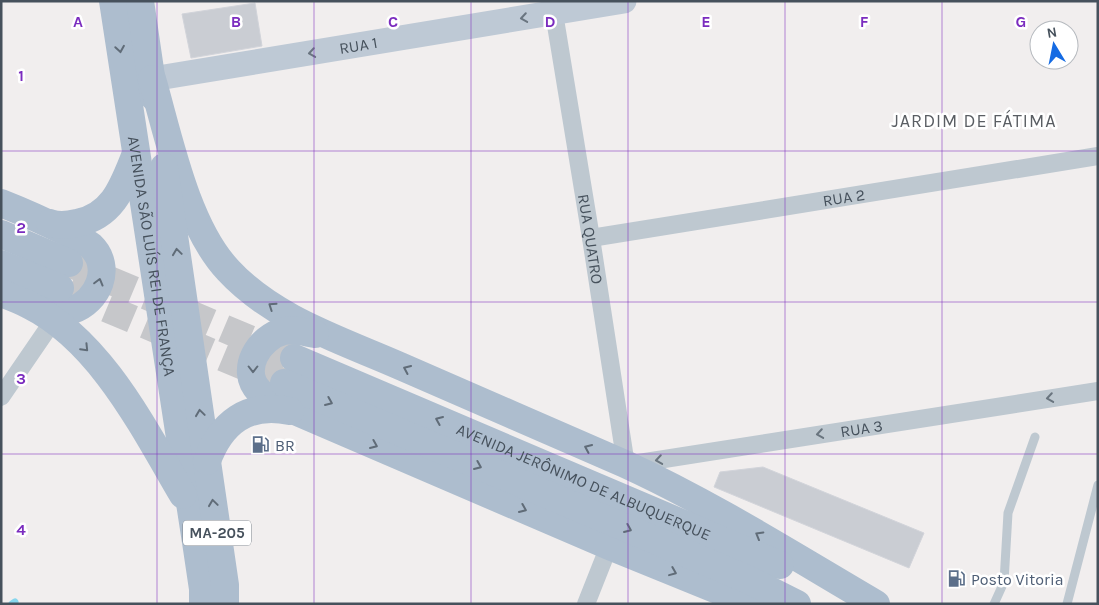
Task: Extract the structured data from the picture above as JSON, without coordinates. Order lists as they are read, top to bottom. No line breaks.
{"streets":{"main road":["RUA 1","AVENIDA SÃO LUÍS REI DE FRANÇA","AVENIDA JERÔNIMO DE ALBUQUERQUE","MA-205"],"street":["RUA 2","RUA QUATRO","RUA 3"]},"crossings":[["RUA 1","RUA QUATRO"],["RUA 1","AVENIDA SÃO LUÍS REI DE FRANÇA"],["RUA 2","RUA QUATRO"],["RUA QUATRO","RUA 3"],["AVENIDA SÃO LUÍS REI DE FRANÇA","MA-205"]],"one_way":["RUA 1","RUA 3"],"districts":["JARDIM DE FÁTIMA"],"places":{"fuel station":["BR","Posto Vitoria"]},"north":"top","grid":{"columns":["A","B","C","D","E","F","G"],"rows":["1","2","3","4"]}}
